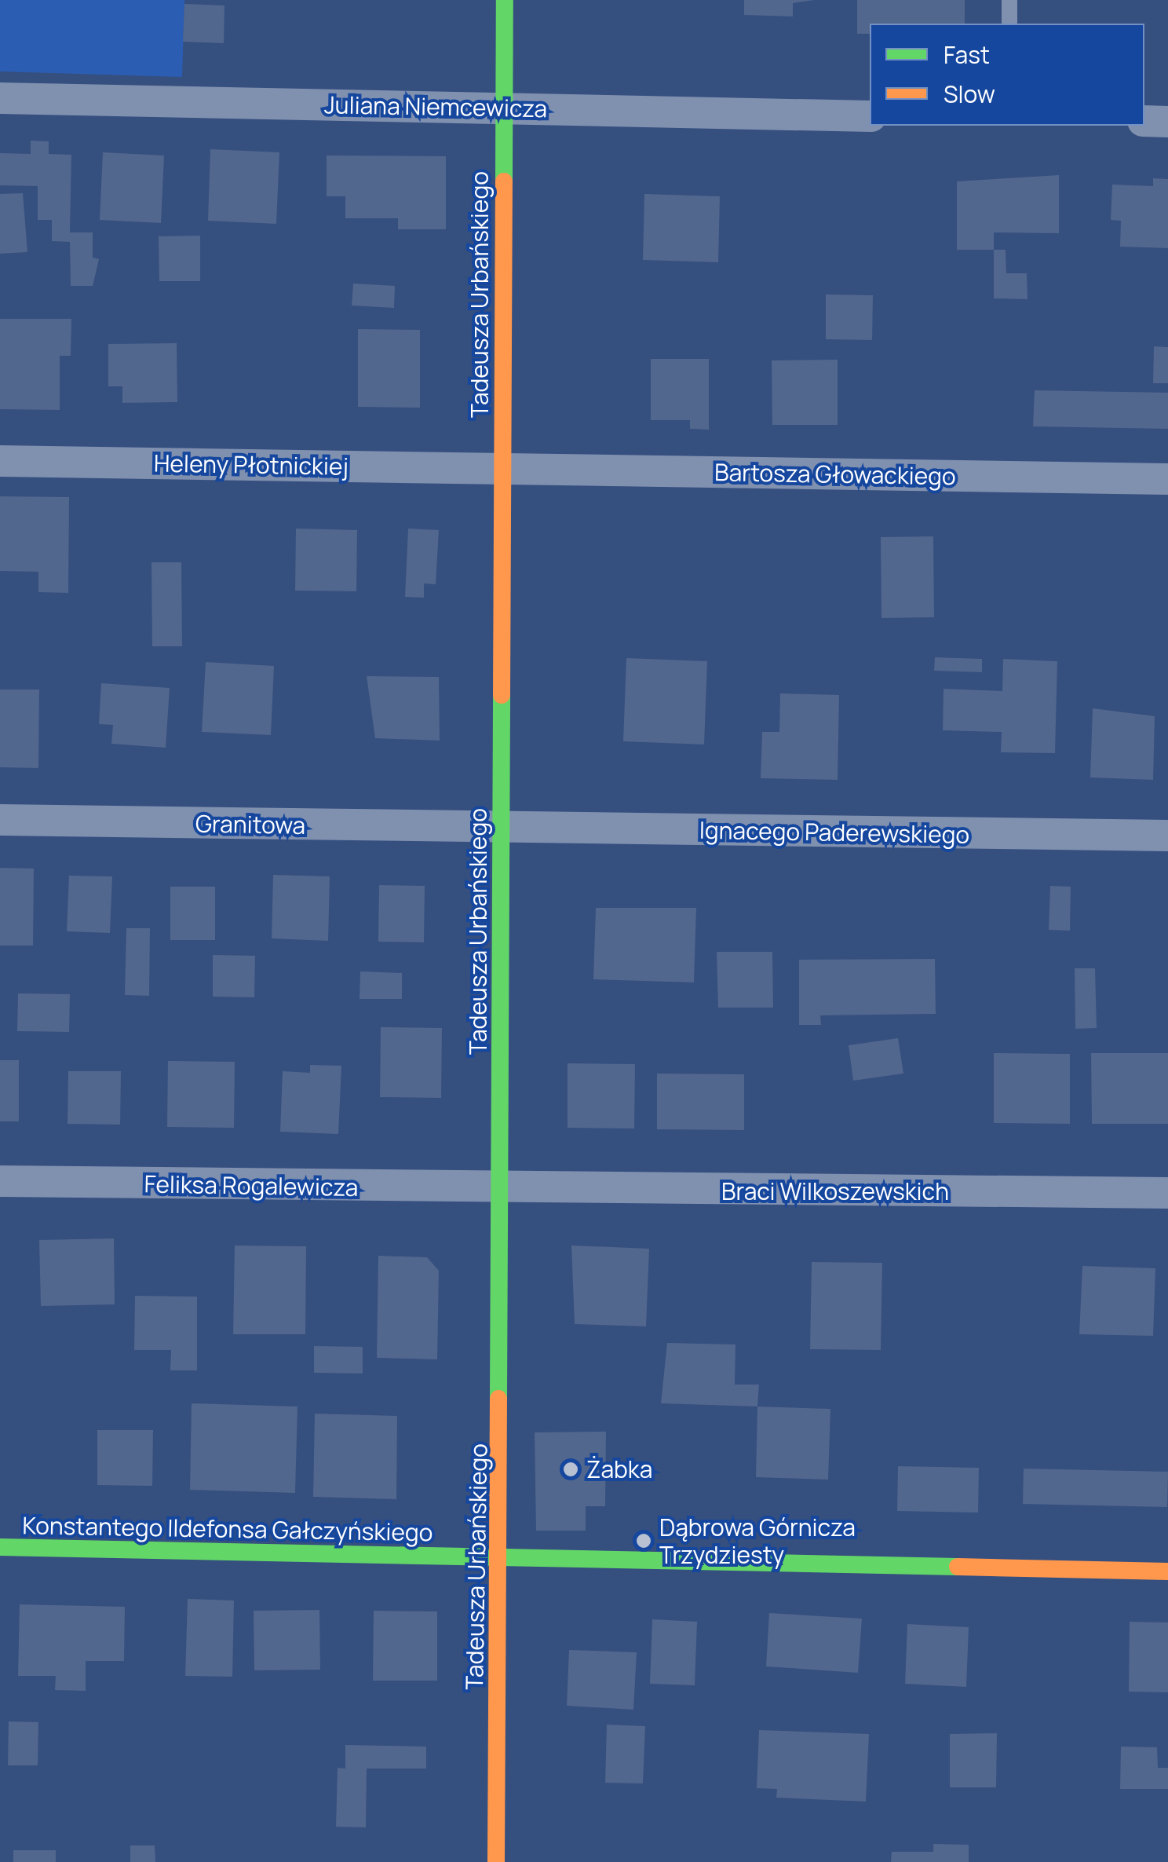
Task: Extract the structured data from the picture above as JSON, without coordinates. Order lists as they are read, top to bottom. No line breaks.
{"streets":{"street":["Juliana Niemcewicza","Tadeusza Urbańskiego","Heleny Płotnickiej","Bartosza Głowackiego","Granitowa","Ignacego Paderewskiego","Feliksa Rogalewicza","Braci Wilkoszewskich","Konstantego Ildefonsa Gałczyńskiego"]},"crossings":[["Juliana Niemcewicza","Tadeusza Urbańskiego"],["Tadeusza Urbańskiego","Heleny Płotnickiej"],["Tadeusza Urbańskiego","Bartosza Głowackiego"],["Tadeusza Urbańskiego","Granitowa"],["Tadeusza Urbańskiego","Ignacego Paderewskiego"],["Tadeusza Urbańskiego","Feliksa Rogalewicza"],["Tadeusza Urbańskiego","Braci Wilkoszewskich"],["Tadeusza Urbańskiego","Konstantego Ildefonsa Gałczyńskiego"],["Heleny Płotnickiej","Bartosza Głowackiego"],["Granitowa","Ignacego Paderewskiego"],["Feliksa Rogalewicza","Braci Wilkoszewskich"]],"places":["Żabka","Dąbrowa Górnicza Trzydziesty"],"legend":["Fast","Slow"]}
